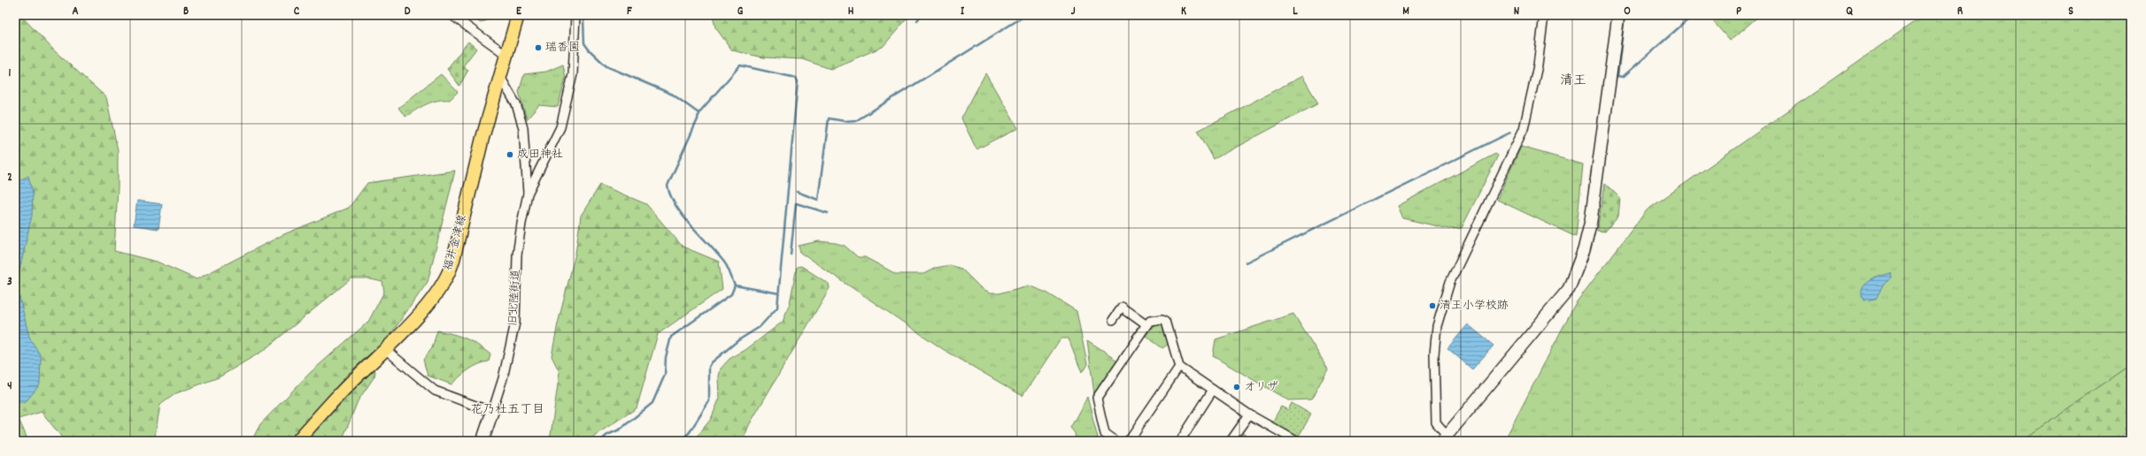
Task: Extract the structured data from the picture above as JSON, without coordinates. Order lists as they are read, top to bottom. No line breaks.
{"streets":{"main road":["福井金津線"],"street":["旧北陸街道"]},"crossings":[["福井金津線","旧北陸街道"]],"districts":["清王","花乃杜五丁目"],"places":["瑞香園","成田神社","清王小学校跡","オリザ"],"grid":{"columns":["A","B","C","D","E","F","G","H","I","J","K","L","M","N","O","P","Q","R","S"],"rows":["1","2","3","4"]}}
